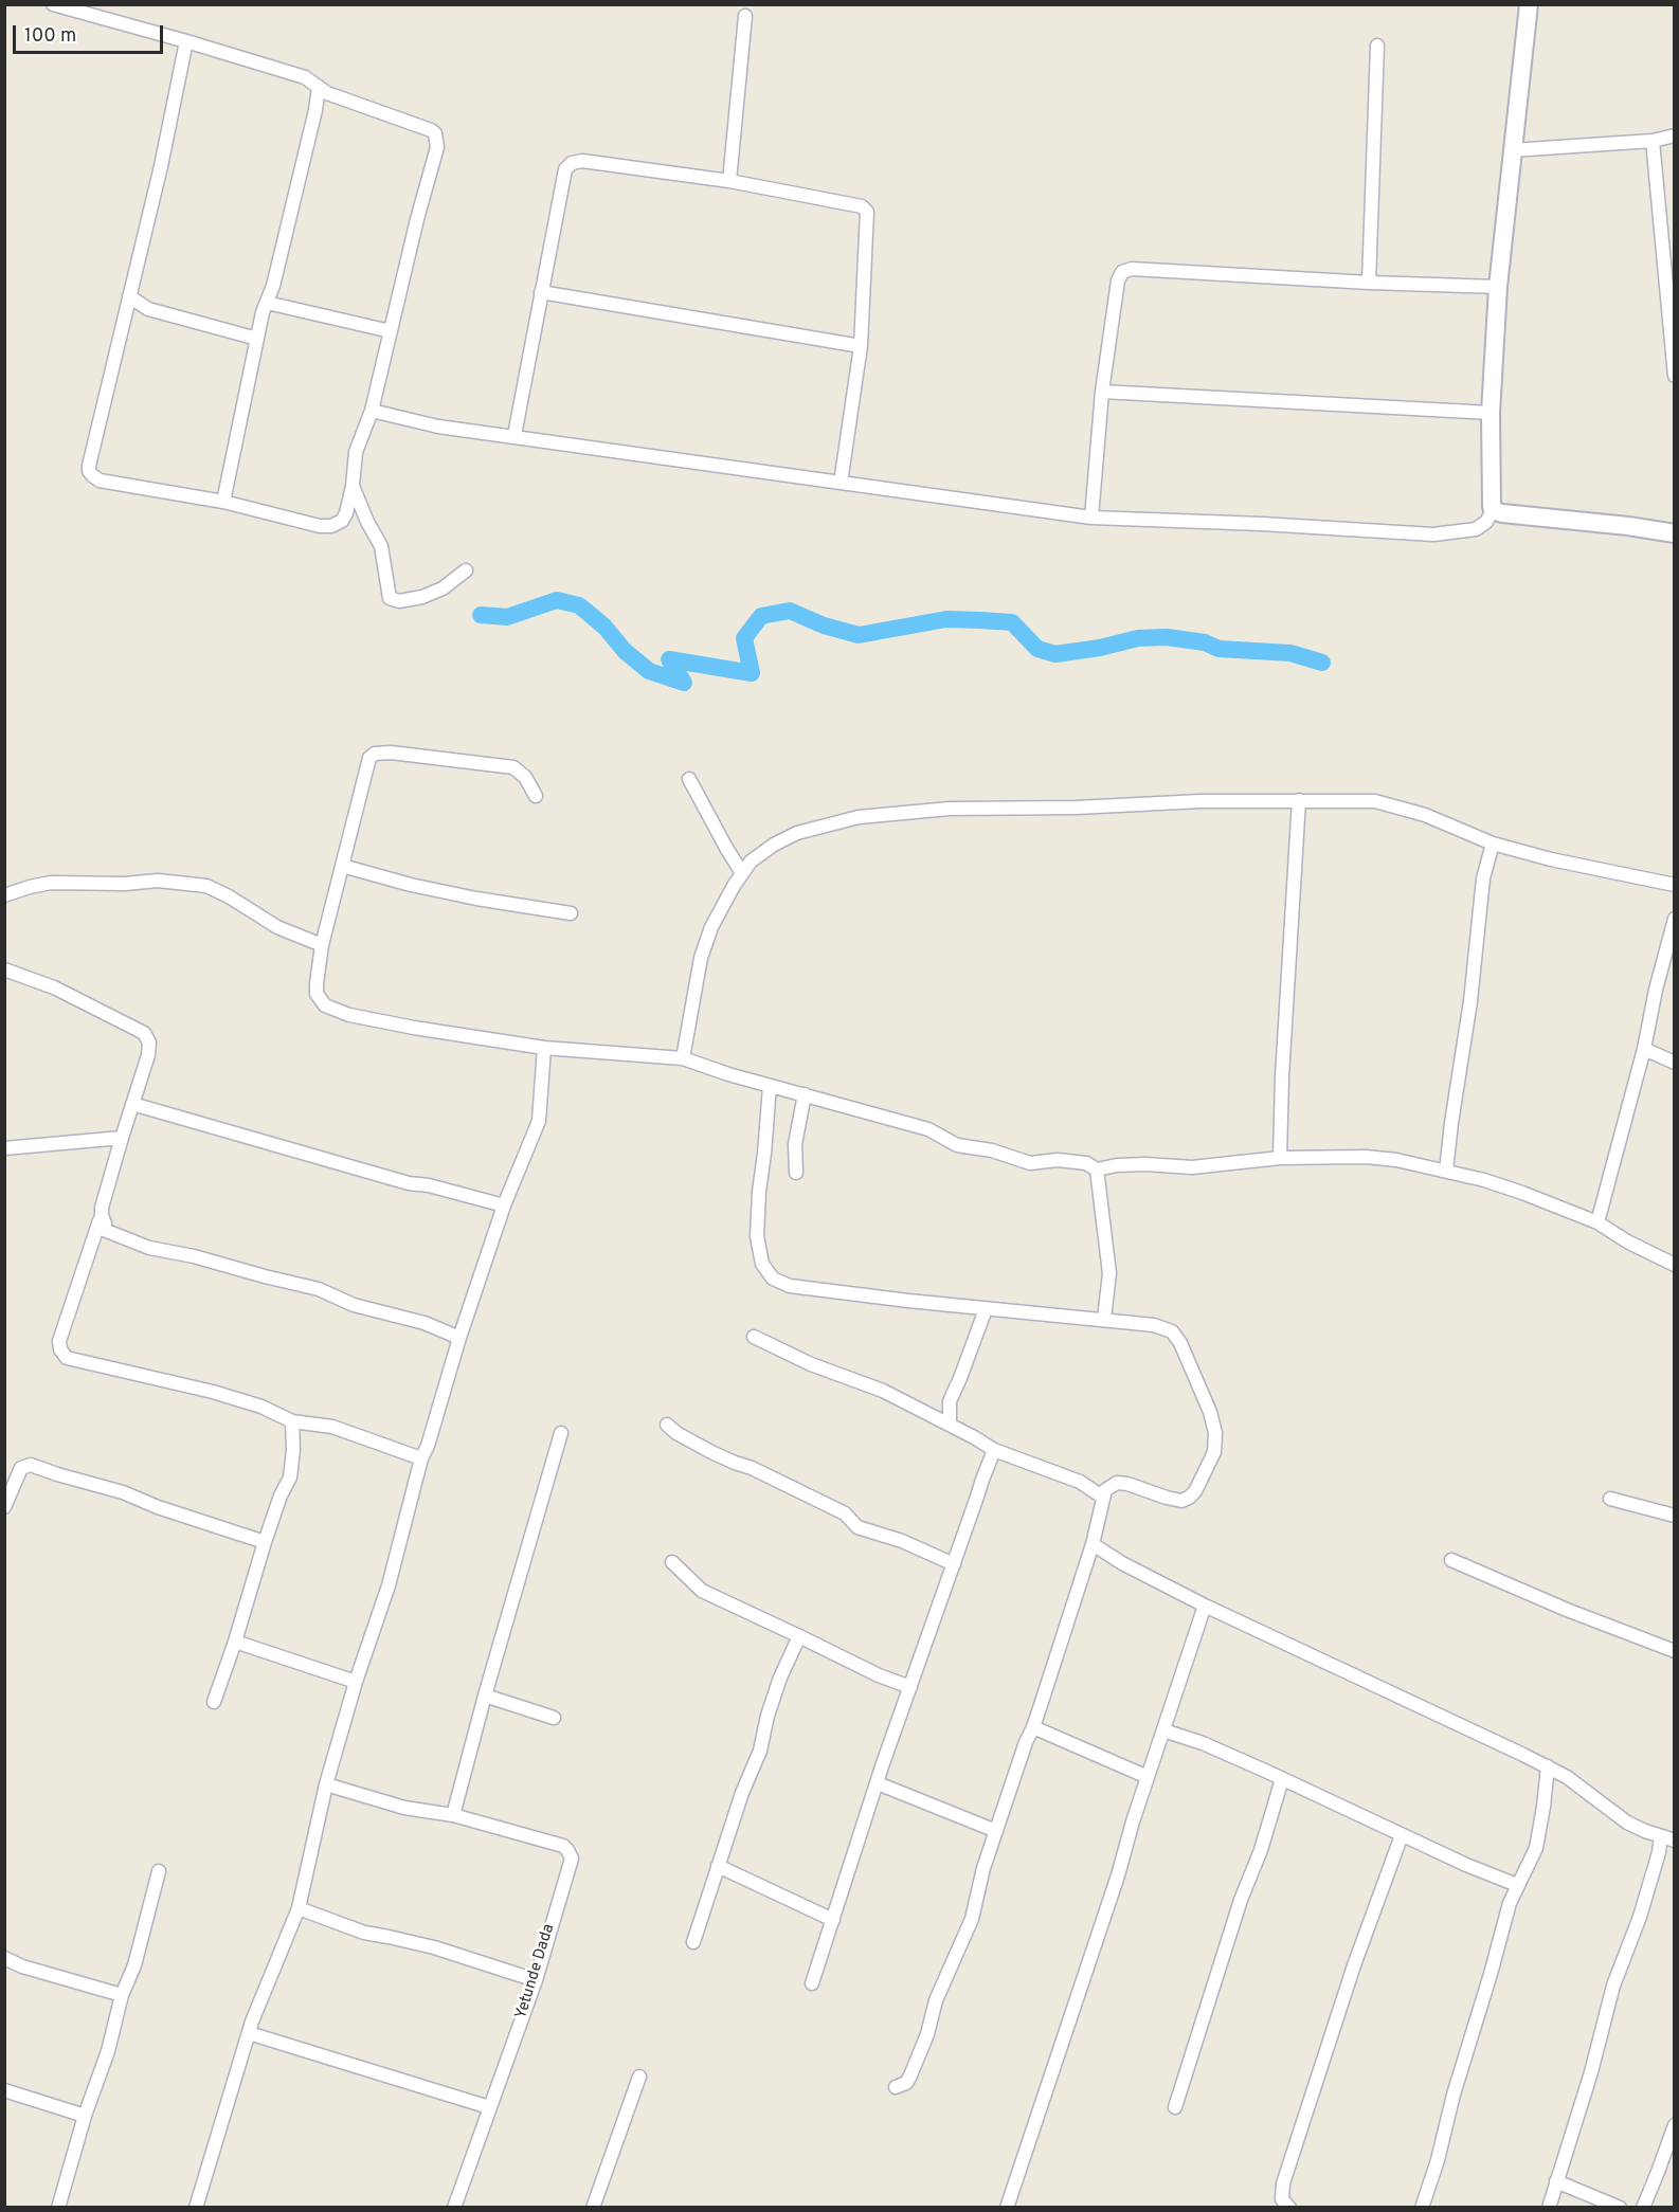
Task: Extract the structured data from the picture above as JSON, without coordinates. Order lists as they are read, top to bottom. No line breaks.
{"streets":{"street":["Yetunde Dada"]},"scale_bar":"100 m"}
